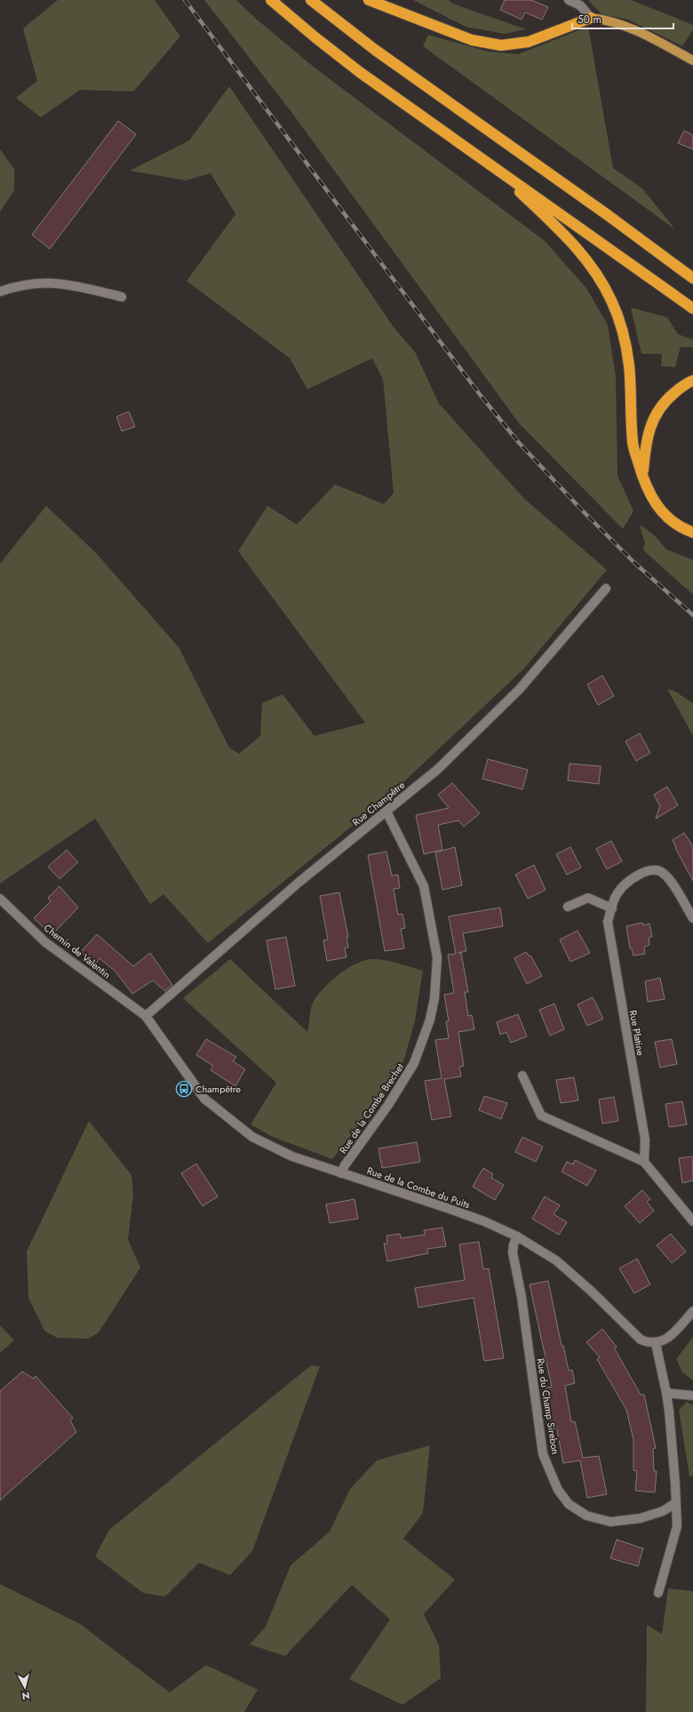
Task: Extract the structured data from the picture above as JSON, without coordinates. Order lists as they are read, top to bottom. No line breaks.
{"streets":{"street":["Rue Champêtre","Chemin de Valentin","Rue Platine","Rue de la Combe Brechet","Rue de la Combe du Puits","Rue du Champ Sirebon"]},"crossings":[["Rue Champêtre","Chemin de Valentin"],["Rue Champêtre","Rue de la Combe Brechet"],["Rue Champêtre","Rue de la Combe du Puits"],["Chemin de Valentin","Rue de la Combe du Puits"],["Rue de la Combe Brechet","Rue de la Combe du Puits"],["Rue de la Combe du Puits","Rue du Champ Sirebon"]],"places":{"bus stop":["Champêtre"]},"scale_bar":"50 m","north":"bottom"}
